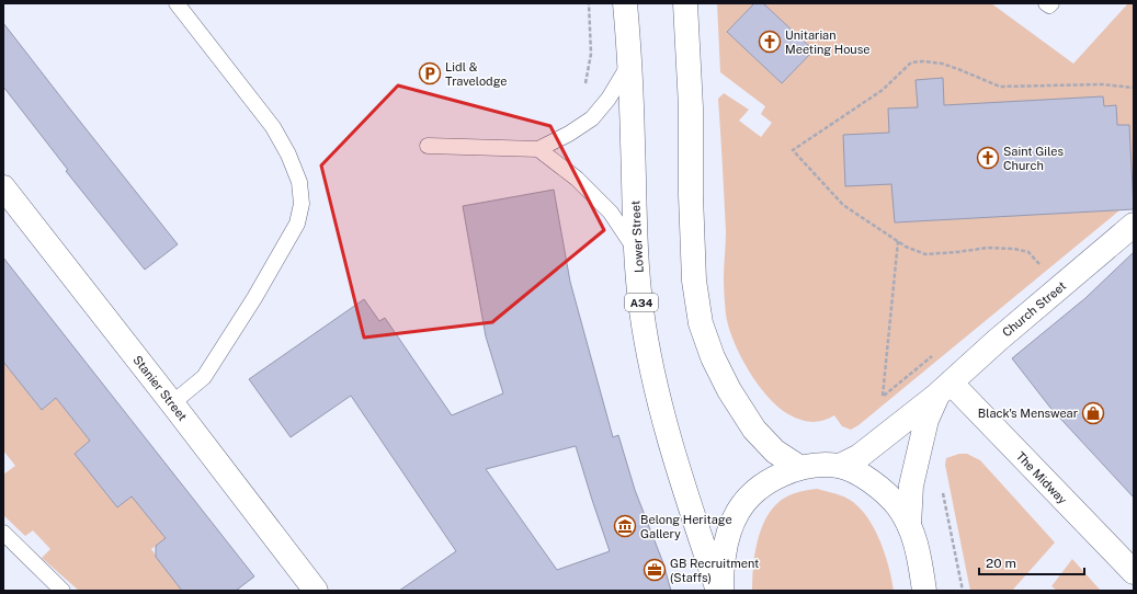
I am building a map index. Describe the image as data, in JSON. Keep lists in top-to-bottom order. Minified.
{"streets":{"main road":["Lower Street","A34","Church Street","Stanier Street","The Midway"]},"crossings":[["Church Street","The Midway"]],"places":{"church":["Unitarian Meeting House","Saint Giles Church"],"parking":["Lidl & Travelodge"],"shop":["Black's Menswear"],"museum":["Belong Heritage Gallery"],"office":["GB Recruitment (Staffs)"]},"scale_bar":"20 m"}
